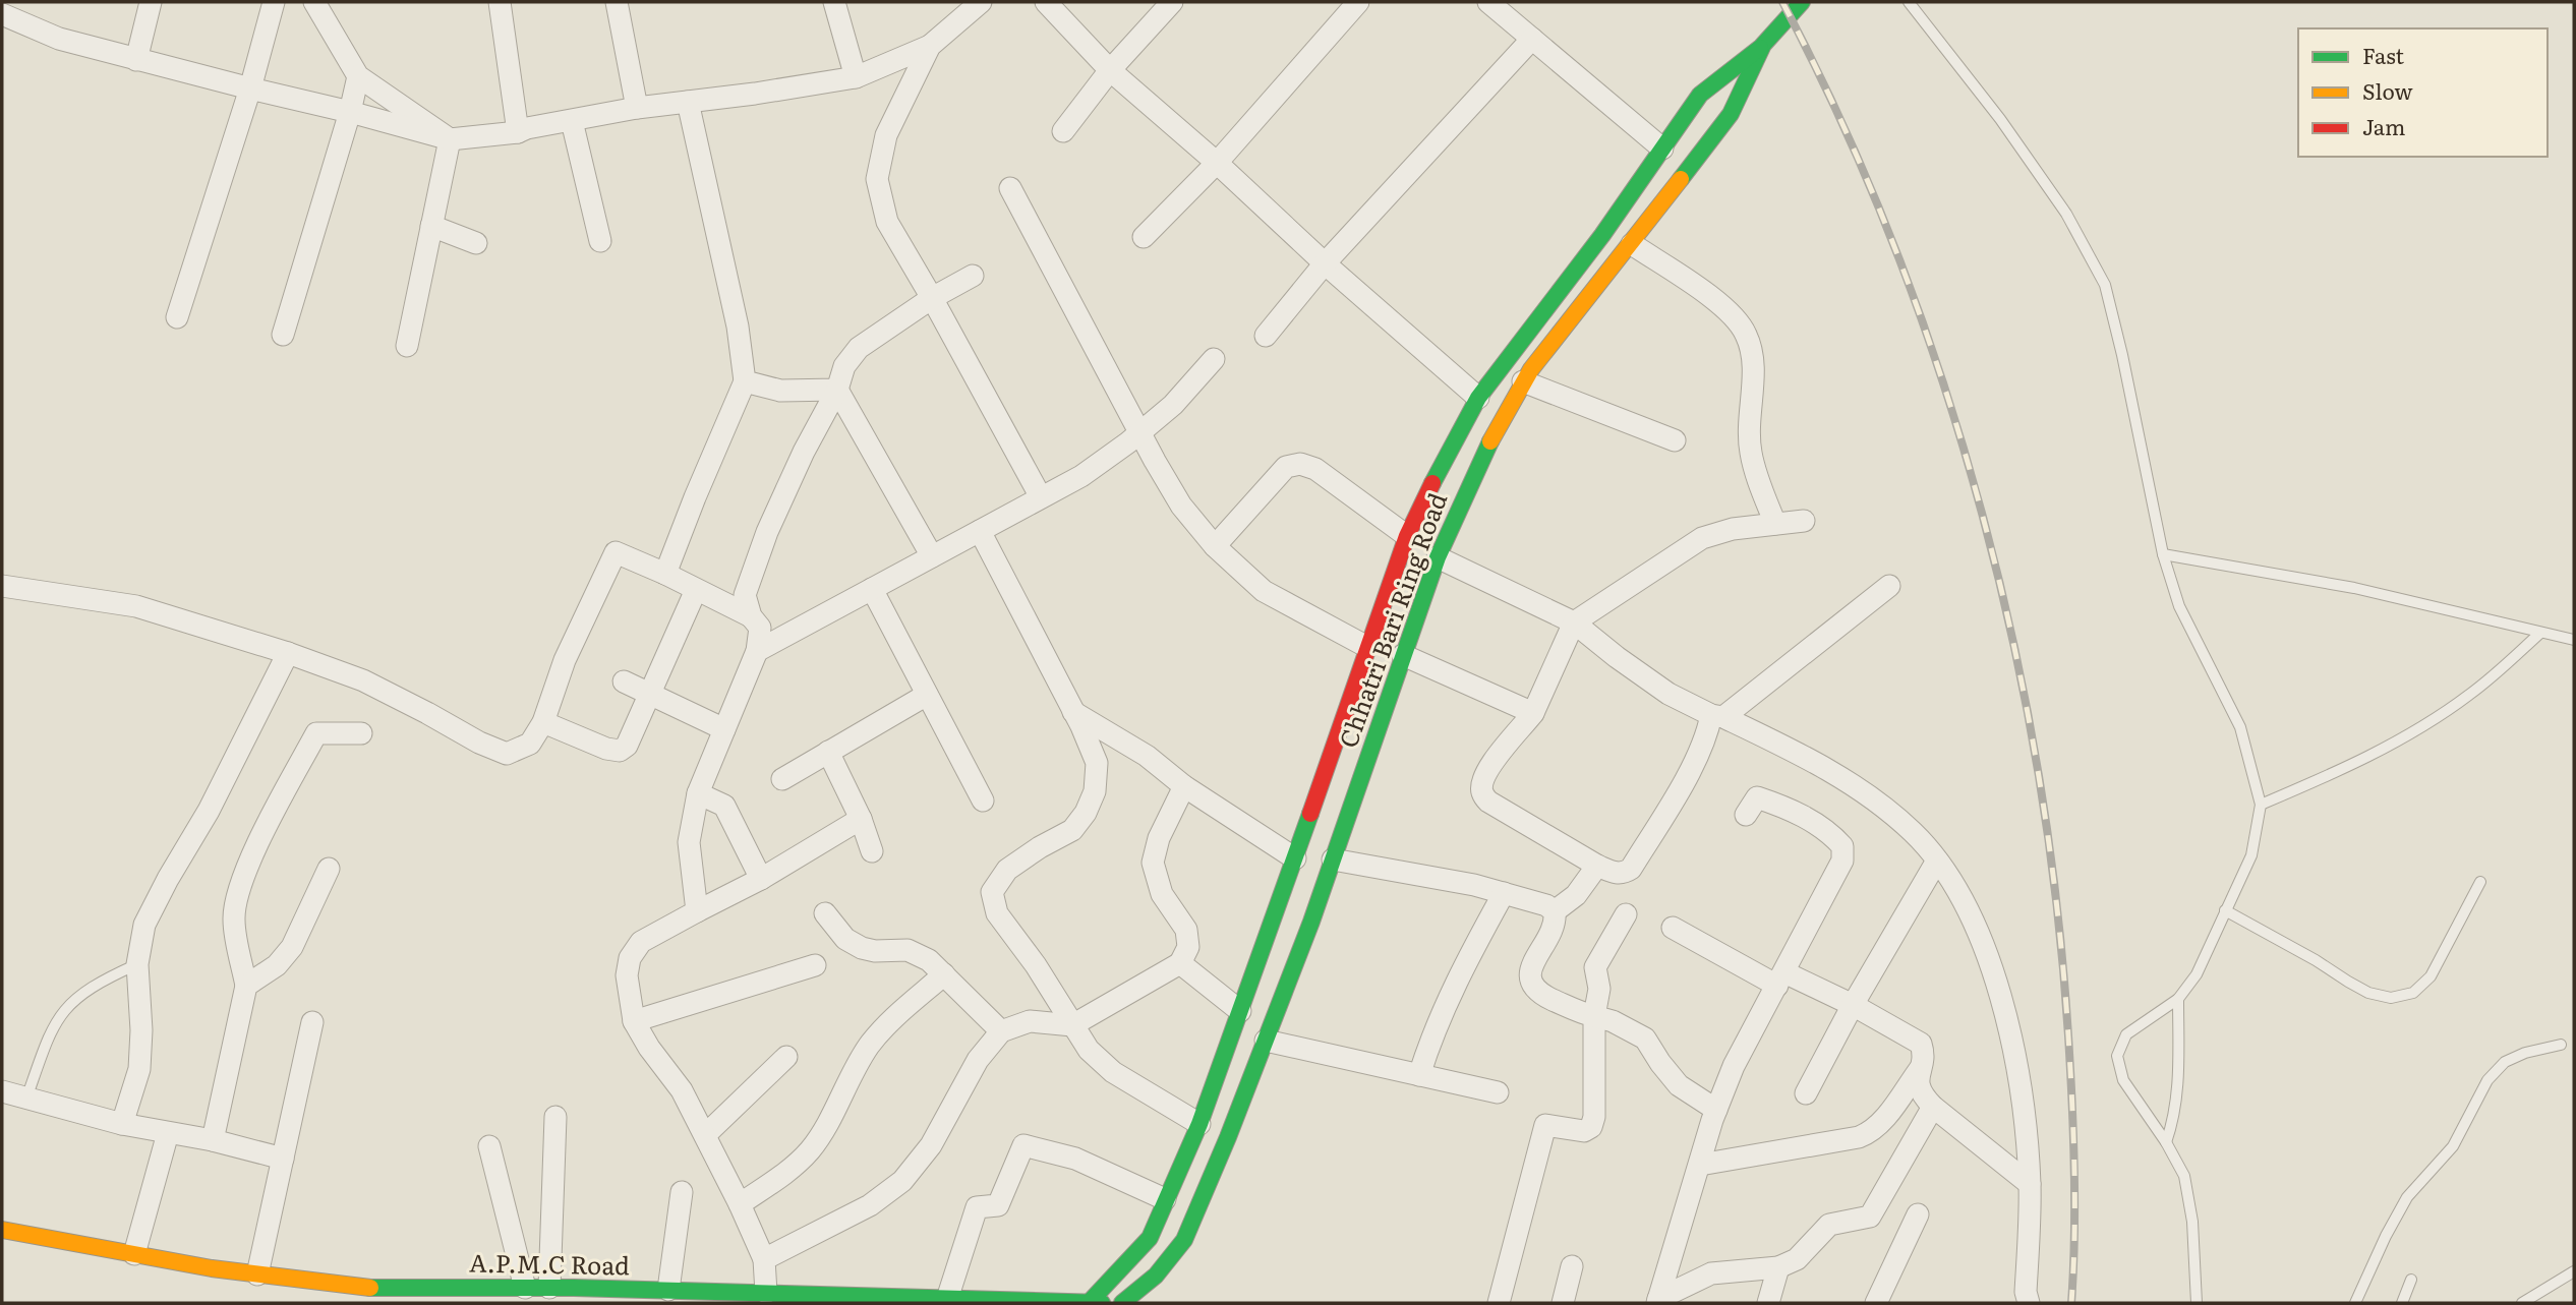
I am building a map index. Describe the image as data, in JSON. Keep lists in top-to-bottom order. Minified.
{"streets":{"main road":["Chhatri Bari Ring Road","A.P.M.C Road"]},"legend":["Fast","Slow","Jam"]}
